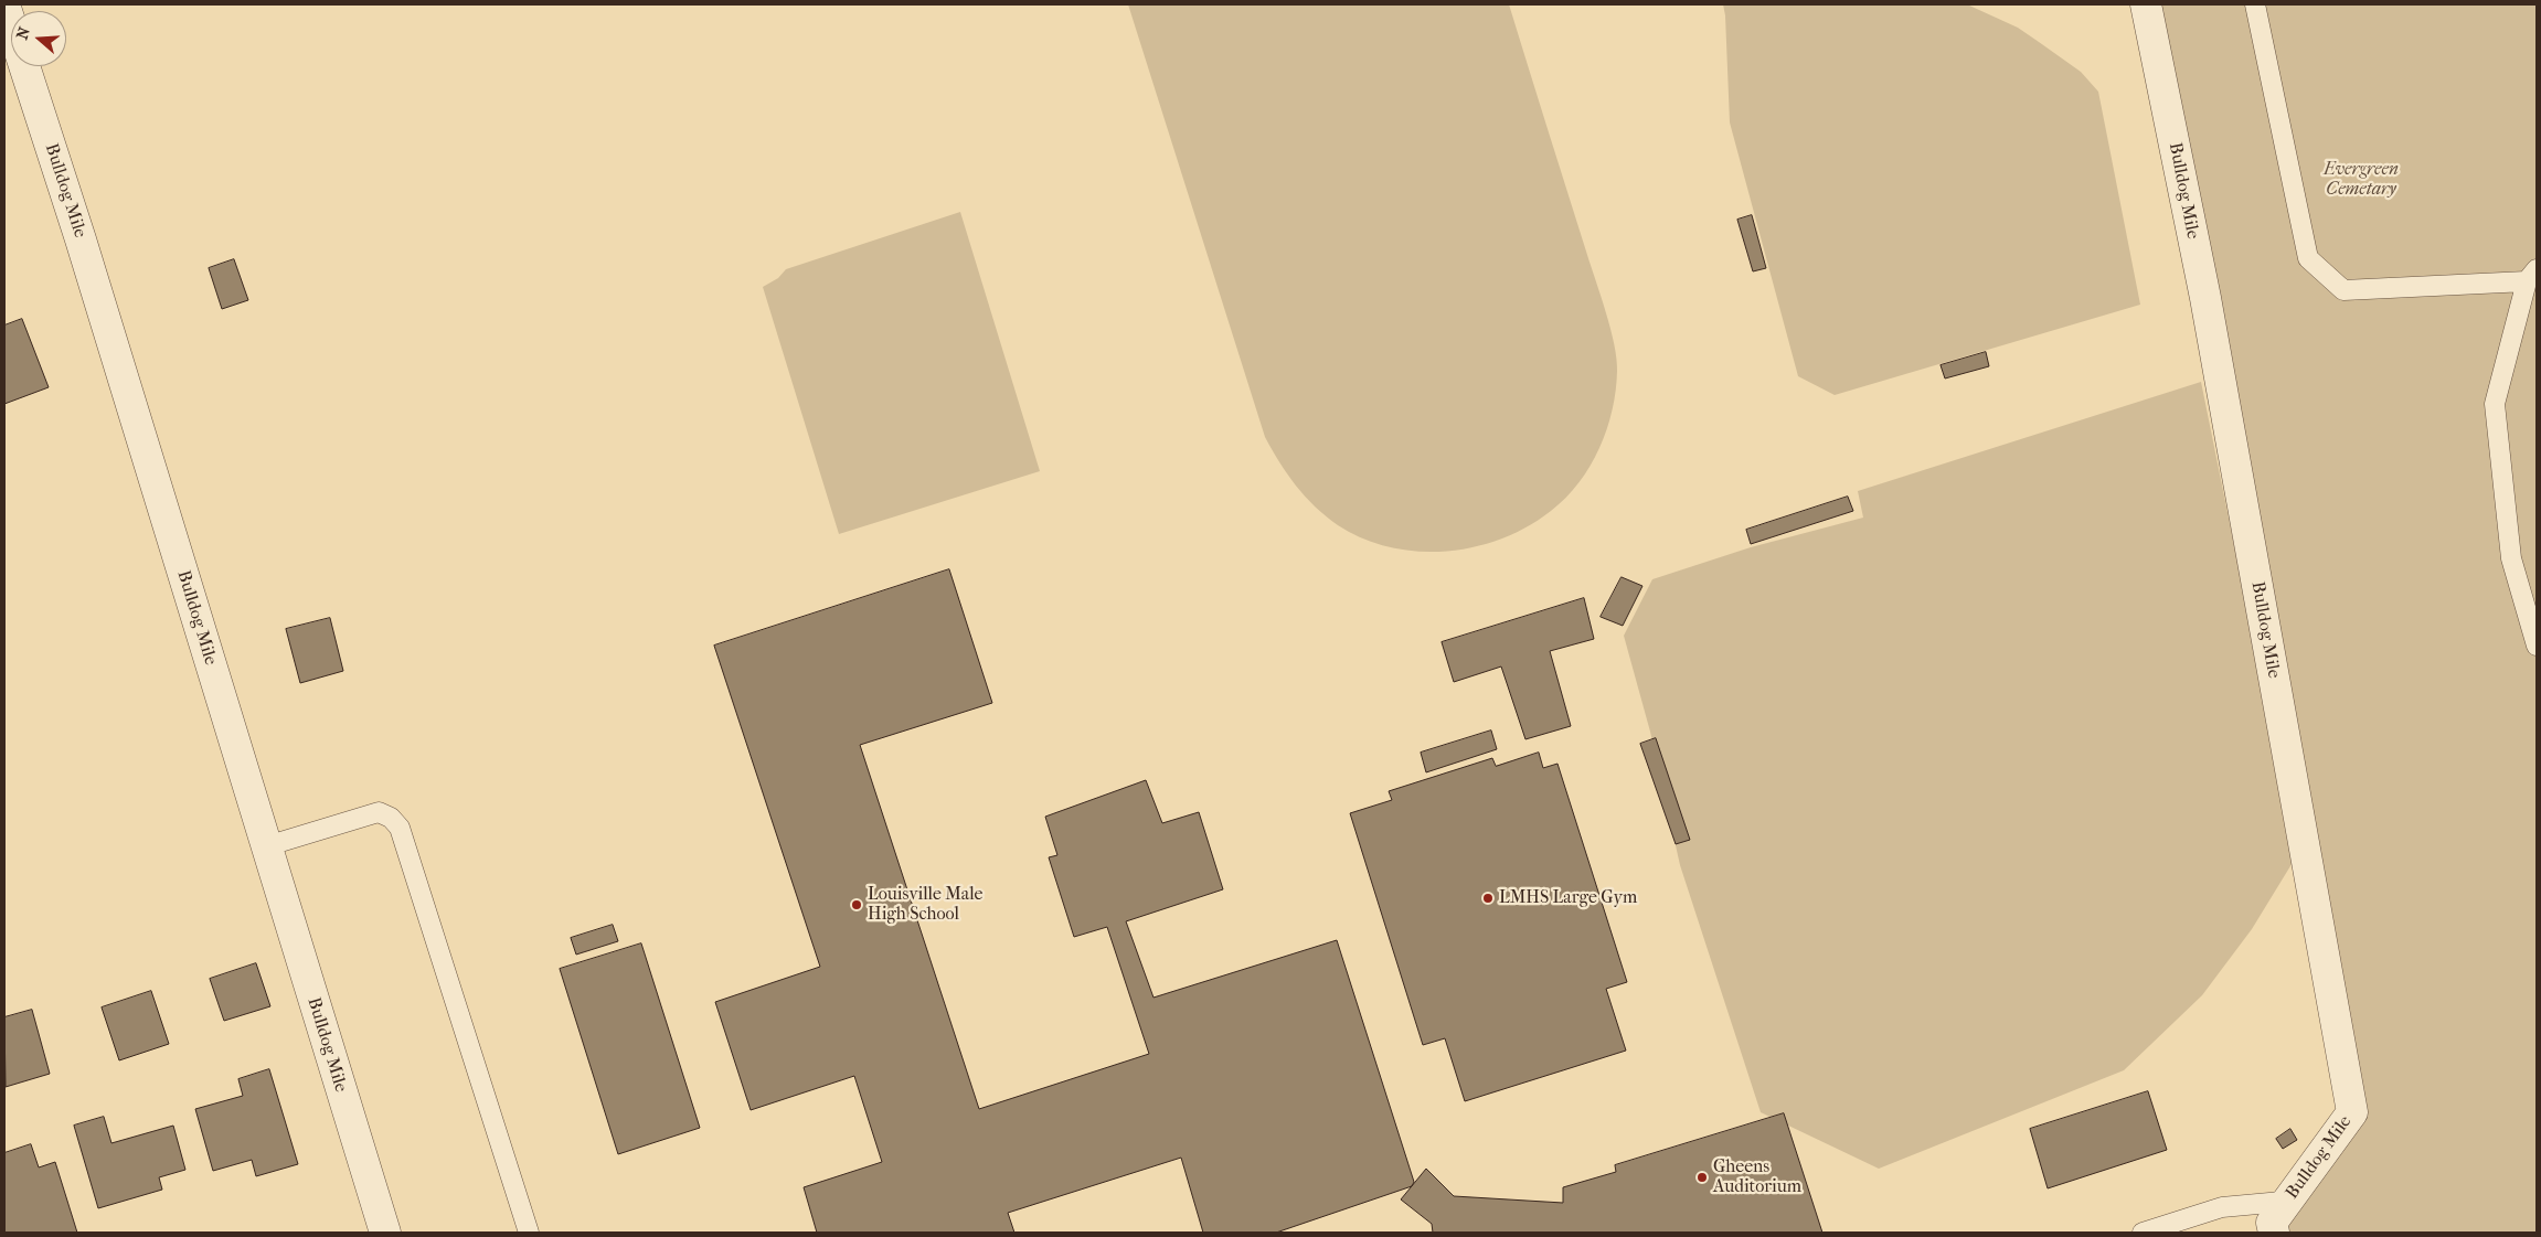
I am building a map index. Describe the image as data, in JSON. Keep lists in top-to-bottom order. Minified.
{"streets":{"street":["Bulldog Mile"]},"parks":["Evergreen Cemetary"],"places":["LMHS Large Gym","Louisville Male High School","Gheens Auditorium"],"north":"left"}
